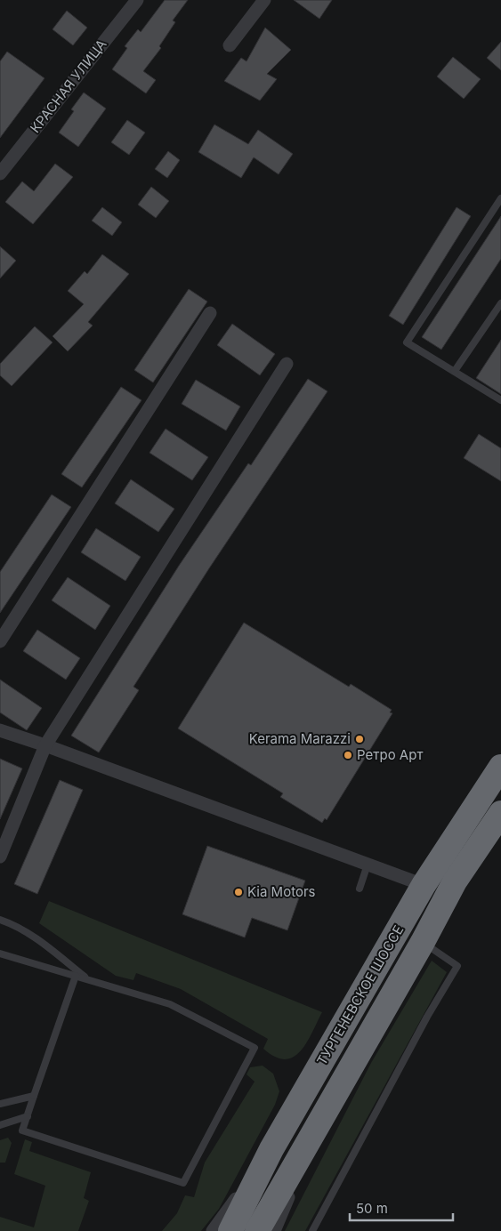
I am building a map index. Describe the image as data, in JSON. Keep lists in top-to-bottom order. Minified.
{"streets":{"highway":["ТУРГЕНЕВСКОЕ ШОССЕ"],"street":["КРАСНАЯ УЛИЦА"]},"places":["Kerama Marazzi","Ретро Арт","Kia Motors"],"scale_bar":"50 m"}
